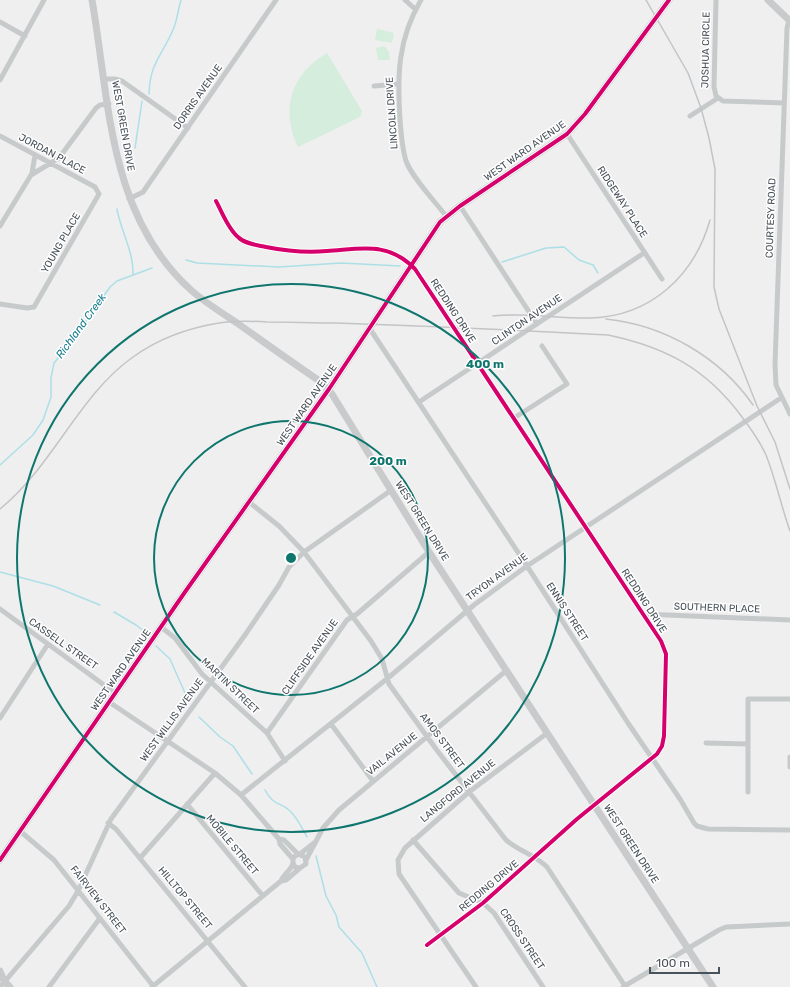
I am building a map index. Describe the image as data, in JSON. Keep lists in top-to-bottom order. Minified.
{"streets":{"main road":["WEST GREEN DRIVE","WEST WARD AVENUE"],"street":["JOSHUA CIRCLE","DORRIS AVENUE","LINCOLN DRIVE","JORDAN PLACE","RIDGEWAY PLACE","COURTESY ROAD","YOUNG PLACE","REDDING DRIVE","CLINTON AVENUE","TRYON AVENUE","SOUTHERN PLACE","ENNIS STREET","CASSELL STREET","CLIFFSIDE AVENUE","MARTIN STREET","WEST WILLIS AVENUE","AMOS STREET","VAIL AVENUE","LANGFORD AVENUE","MOBILE STREET","HILLTOP STREET","FAIRVIEW STREET","CROSS STREET"]},"crossings":[["JOSHUA CIRCLE","COURTESY ROAD"],["DORRIS AVENUE","WEST GREEN DRIVE"],["LINCOLN DRIVE","WEST WARD AVENUE"],["WEST GREEN DRIVE","WEST WARD AVENUE"],["WEST GREEN DRIVE","REDDING DRIVE"],["WEST GREEN DRIVE","TRYON AVENUE"],["WEST GREEN DRIVE","CLIFFSIDE AVENUE"],["WEST GREEN DRIVE","WEST WILLIS AVENUE"],["WEST GREEN DRIVE","VAIL AVENUE"],["WEST GREEN DRIVE","LANGFORD AVENUE"],["WEST WARD AVENUE","RIDGEWAY PLACE"],["WEST WARD AVENUE","REDDING DRIVE"],["WEST WARD AVENUE","ENNIS STREET"],["WEST WARD AVENUE","CASSELL STREET"],["WEST WARD AVENUE","MARTIN STREET"],["WEST WARD AVENUE","AMOS STREET"],["WEST WARD AVENUE","FAIRVIEW STREET"],["JORDAN PLACE","YOUNG PLACE"],["RIDGEWAY PLACE","CLINTON AVENUE"],["COURTESY ROAD","TRYON AVENUE"],["REDDING DRIVE","CLINTON AVENUE"],["REDDING DRIVE","TRYON AVENUE"],["REDDING DRIVE","SOUTHERN PLACE"],["REDDING DRIVE","ENNIS STREET"],["REDDING DRIVE","AMOS STREET"],["REDDING DRIVE","LANGFORD AVENUE"],["REDDING DRIVE","CROSS STREET"],["CLINTON AVENUE","ENNIS STREET"],["TRYON AVENUE","ENNIS STREET"],["TRYON AVENUE","MARTIN STREET"],["TRYON AVENUE","AMOS STREET"],["CLIFFSIDE AVENUE","MARTIN STREET"],["CLIFFSIDE AVENUE","AMOS STREET"],["MARTIN STREET","WEST WILLIS AVENUE"],["WEST WILLIS AVENUE","AMOS STREET"],["WEST WILLIS AVENUE","HILLTOP STREET"],["WEST WILLIS AVENUE","FAIRVIEW STREET"],["AMOS STREET","VAIL AVENUE"],["AMOS STREET","LANGFORD AVENUE"],["LANGFORD AVENUE","CROSS STREET"]],"water":["Richland Creek"],"scale_bar":"100 m","rings":["400 m","200 m"]}
